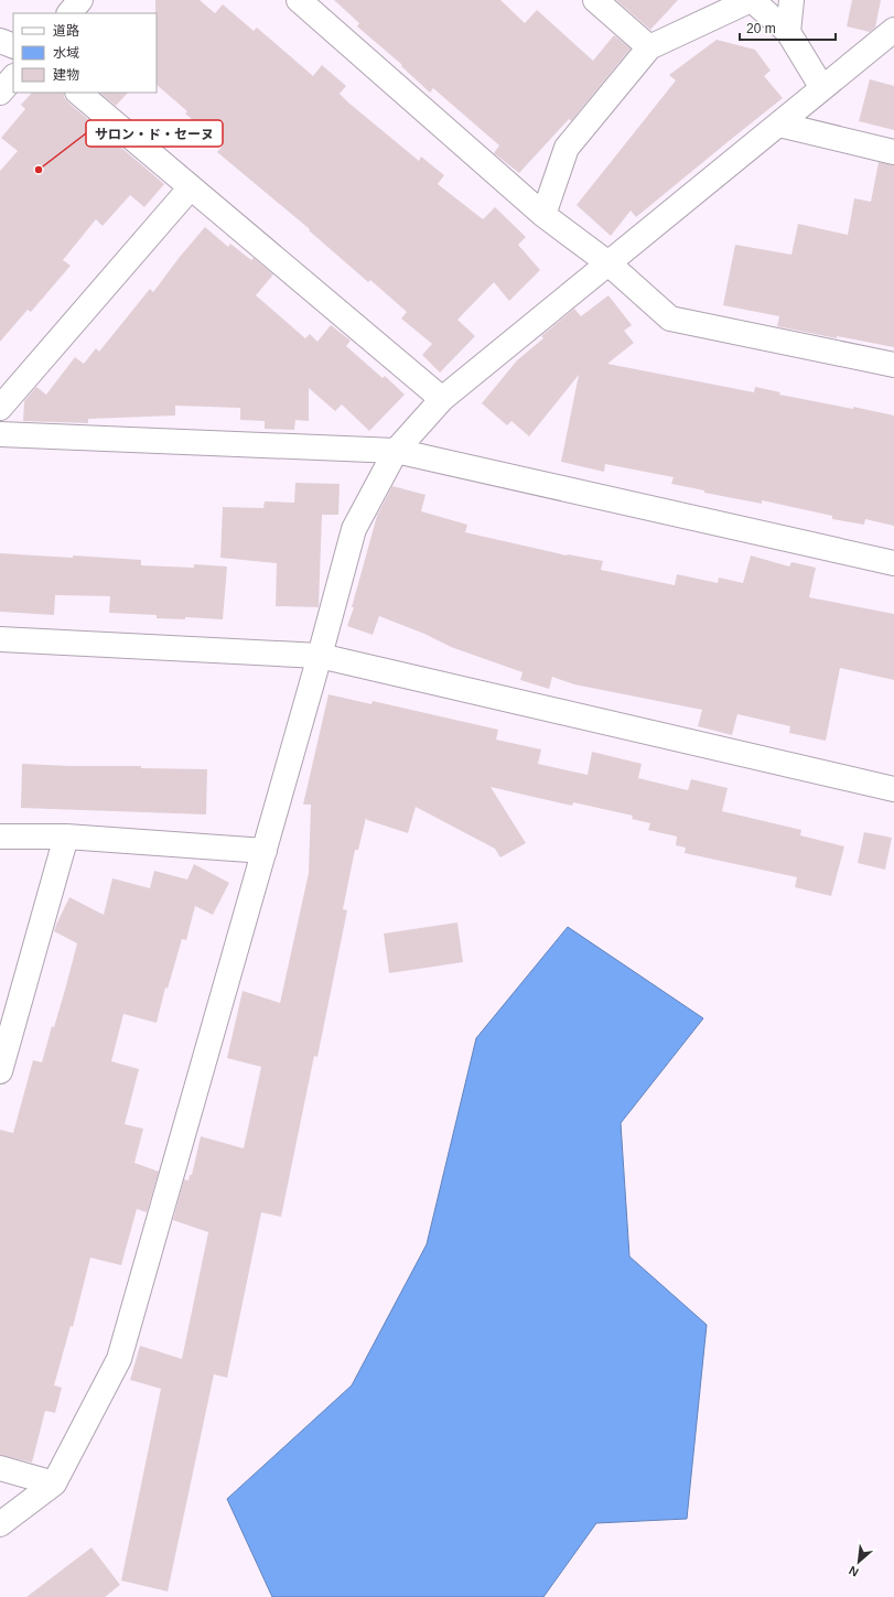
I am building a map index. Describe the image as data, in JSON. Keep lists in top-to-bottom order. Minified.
{"places":["サロン・ド・セーヌ"],"legend":["道路","水域","建物"],"scale_bar":"20 m","north":"bottom left"}
